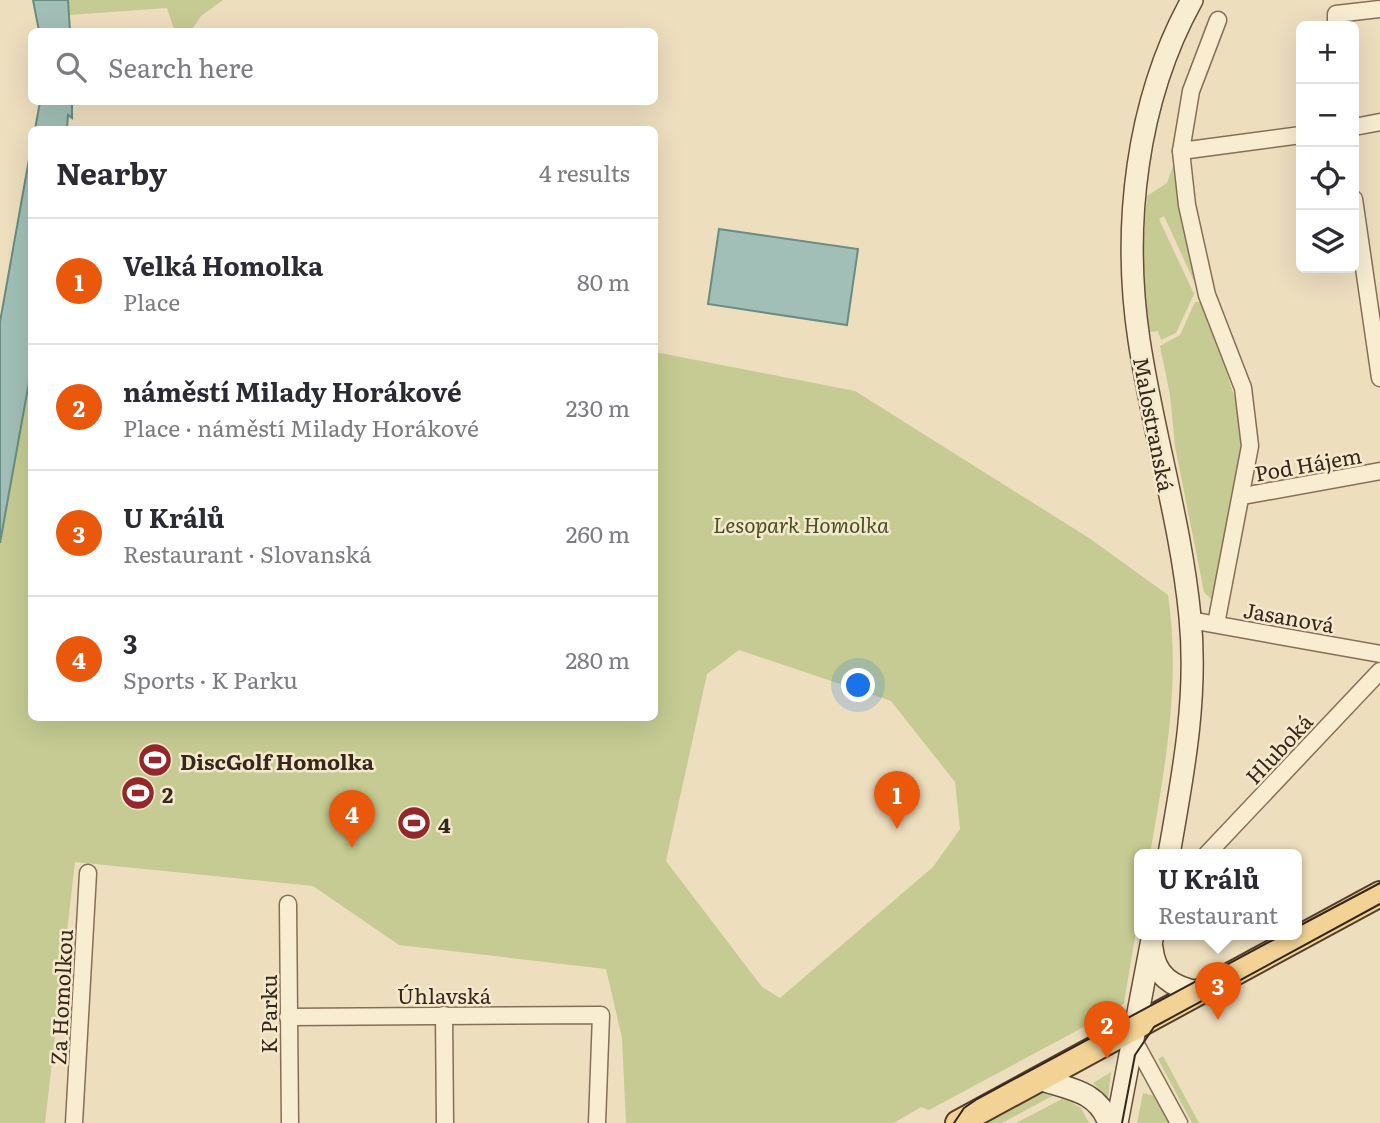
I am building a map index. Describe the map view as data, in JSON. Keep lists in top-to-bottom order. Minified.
{"streets":{"main road":["Malostranská"],"street":["Pod Hájem","Jasanová","Hluboká","Úhlavská","Za Homolkou","K Parku"]},"crossings":[["Malostranská","Jasanová"],["Úhlavská","K Parku"]],"parks":["Lesopark Homolka"],"places":{"sports":["DiscGolf Homolka","2","4"]},"page":{"map_buttons":["+","−"],"search":"Search here","heading":["Nearby","4 results"],"list":[{"mark":"1","name":"Velká Homolka","note":"Place","value":"80 m"},{"mark":"2","name":"náměstí Milady Horákové","note":"Place · náměstí Milady Horákové","value":"230 m"},{"mark":"3","name":"U Králů","note":"Restaurant · Slovanská","value":"260 m"},{"mark":"4","name":"3","note":"Sports · K Parku","value":"280 m"}],"pins":["1","4","3","2"],"popup":["U Králů","Restaurant"]}}
